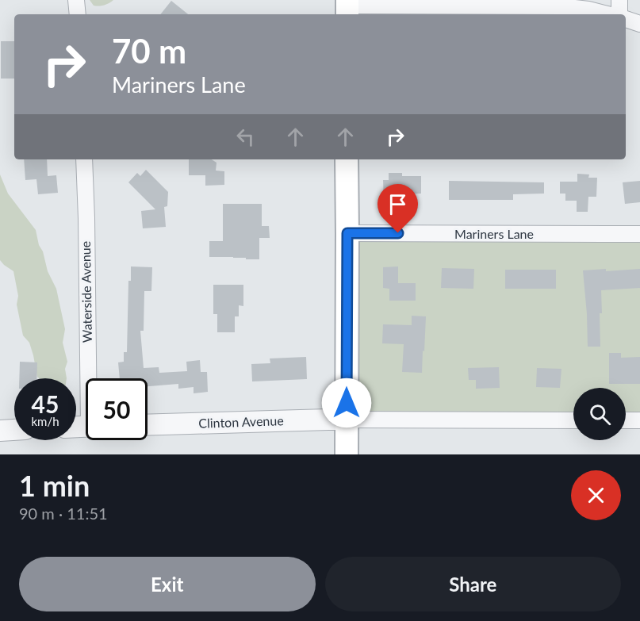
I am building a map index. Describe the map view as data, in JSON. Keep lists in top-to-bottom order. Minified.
{"streets":{"street":["Mariners Lane","Waterside Avenue","Clinton Avenue"]},"page":{"turn":["70 m","Mariners Lane"],"speed":"45 km/h","limit":"50","heading":["1 min","90 m · 11:51"],"buttons":["Exit","Share"]}}
